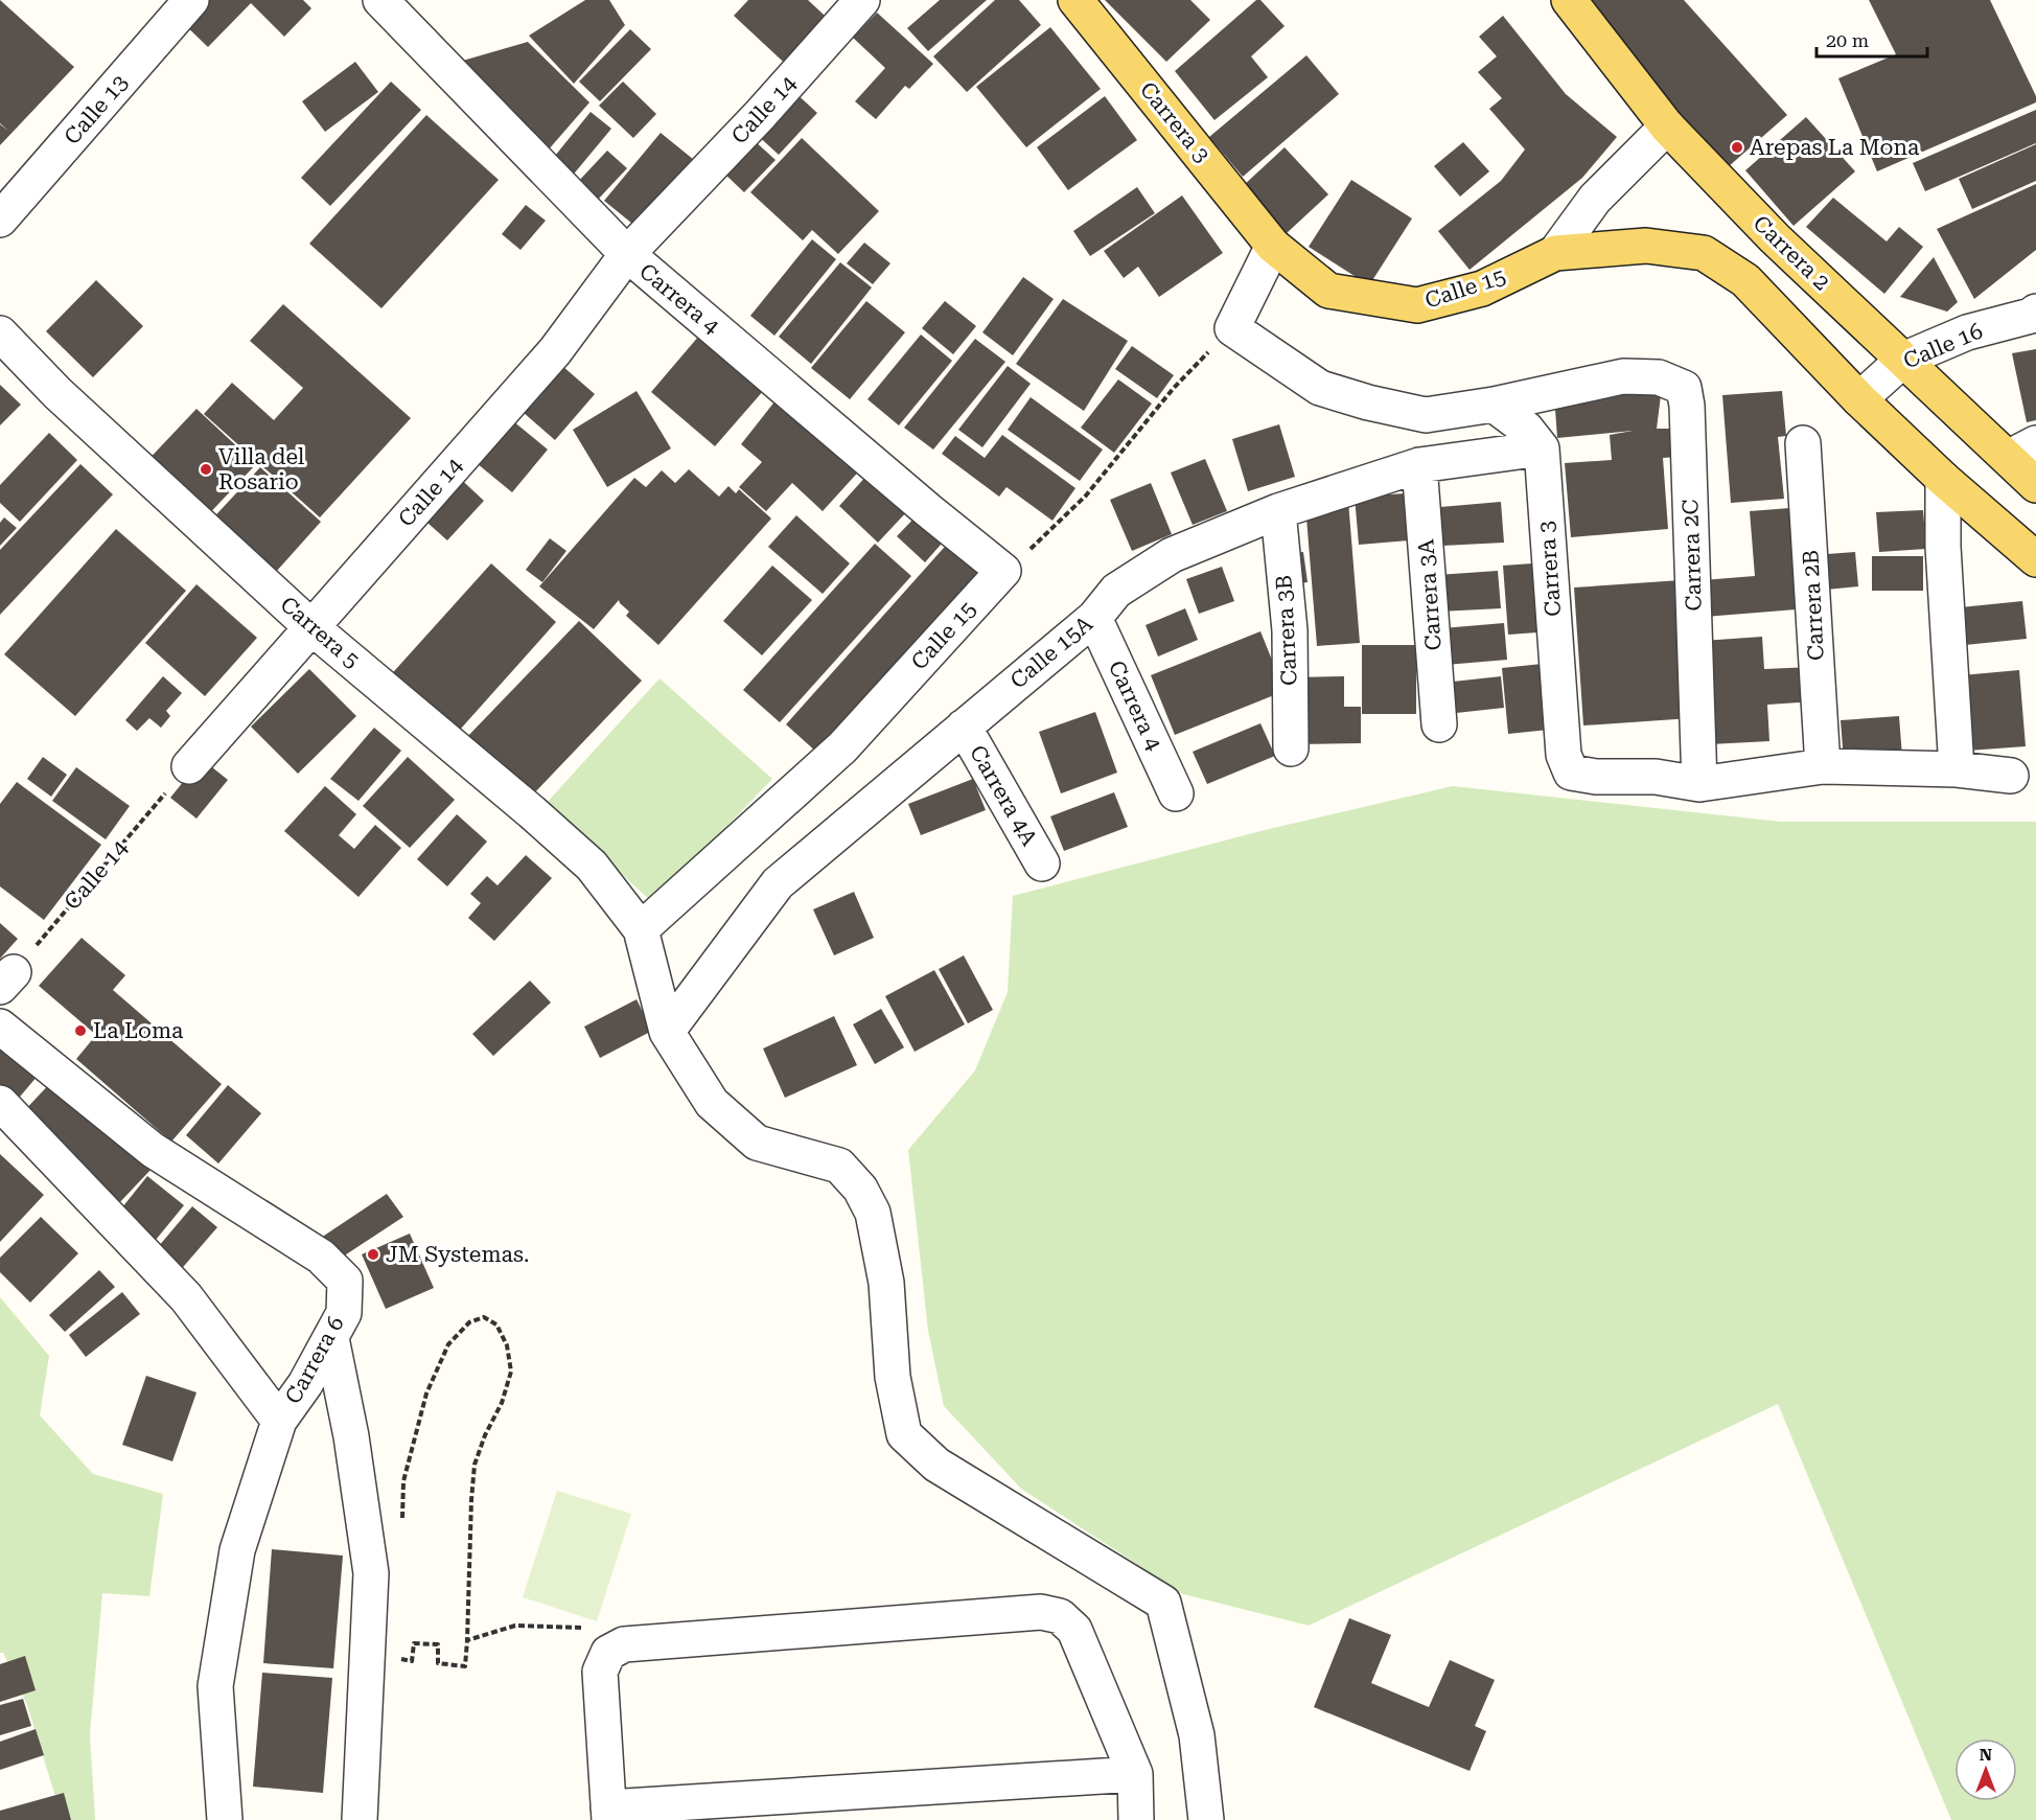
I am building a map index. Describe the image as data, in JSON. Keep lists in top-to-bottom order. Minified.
{"streets":{"main road":["Carrera 3","Carrera 2","Calle 15"],"street":["Calle 13","Calle 14","Carrera 4","Calle 16","Carrera 2C","Carrera 3A","Carrera 2B","Carrera 3B","Carrera 5","Calle 15A","Carrera 4A","Carrera 6"]},"crossings":[["Calle 14","Carrera 4"],["Calle 14","Carrera 5"],["Carrera 3","Calle 15"],["Carrera 3","Carrera 2C"],["Carrera 3","Calle 15A"],["Carrera 2","Calle 15"],["Carrera 2","Calle 16"],["Calle 15","Carrera 4"],["Calle 15","Carrera 5"],["Carrera 4","Calle 15A"],["Carrera 3A","Calle 15A"],["Carrera 3B","Calle 15A"],["Calle 15A","Carrera 4A"]],"places":["Arepas La Mona","Villa del Rosario","La Loma","JM Systemas."],"scale_bar":"20 m","north":"top"}
